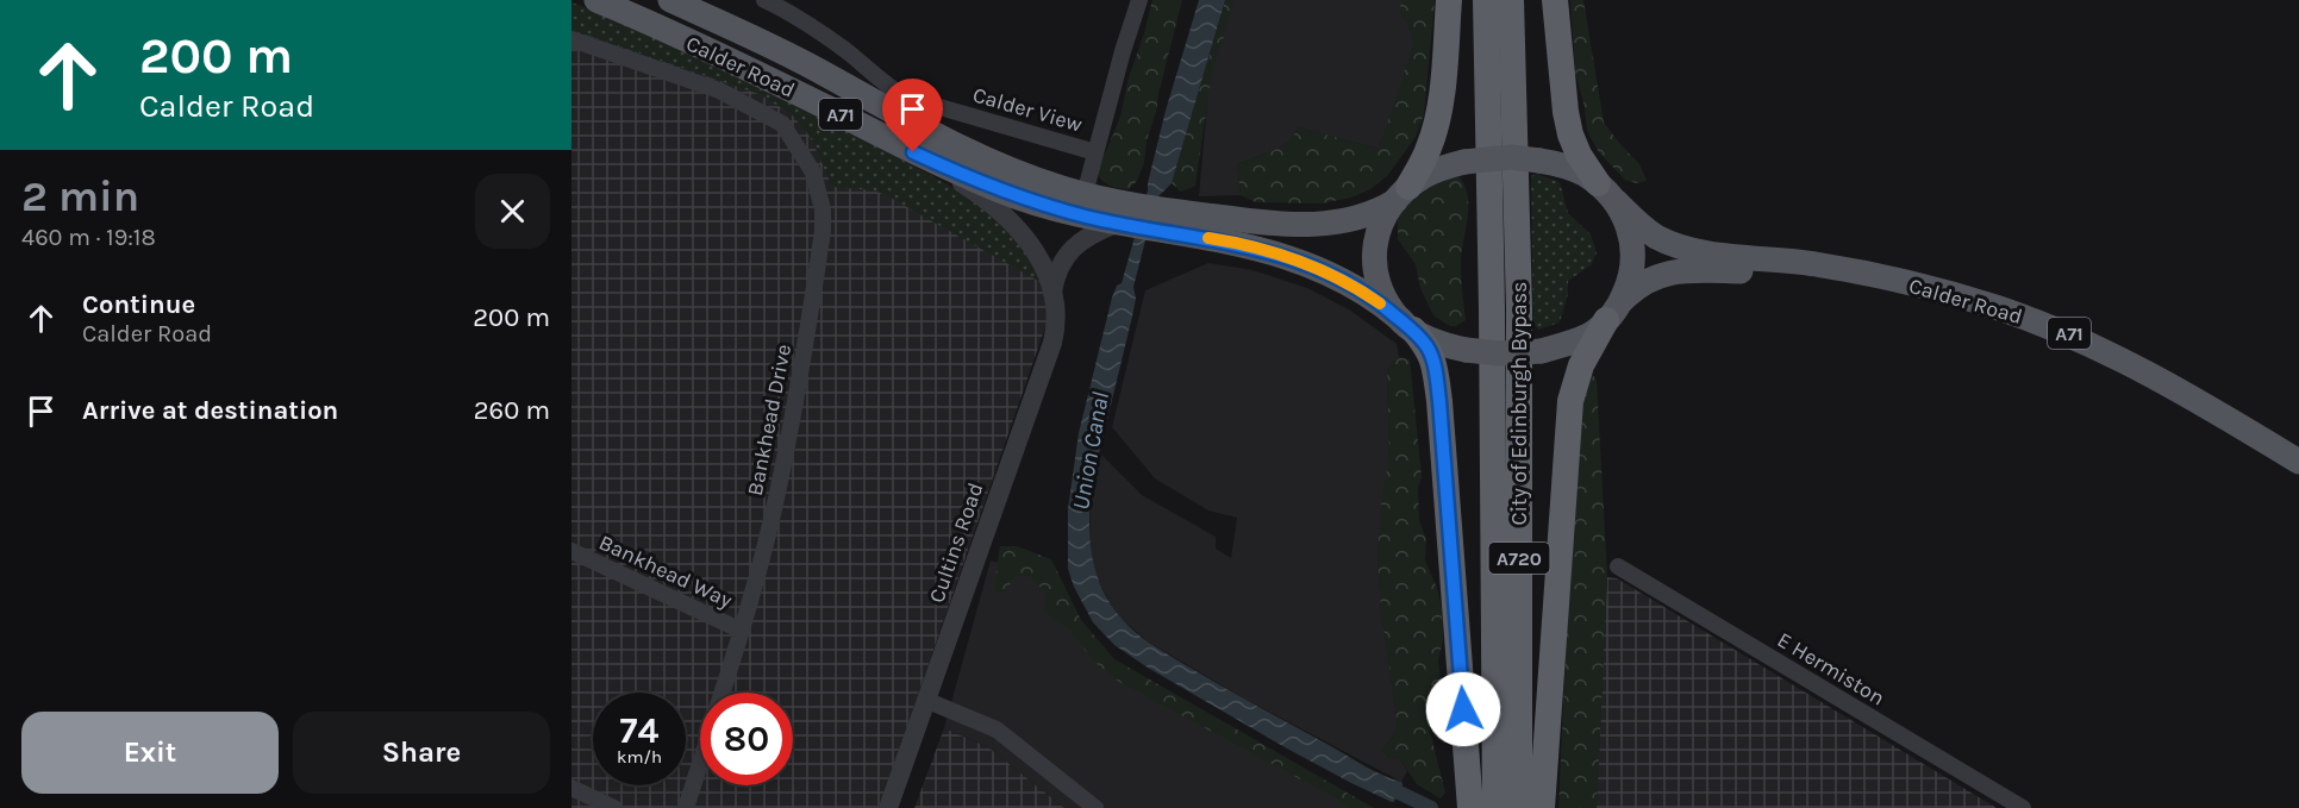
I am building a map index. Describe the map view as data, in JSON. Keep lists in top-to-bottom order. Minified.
{"streets":{"highway":["City of Edinburgh Bypass","A720"],"main road":["Calder Road","A71"],"street":["Calder View","Bankhead Drive","Cultins Road","Bankhead Way","E Hermiston"]},"crossings":[["Calder Road","A71"],["Calder Road","Bankhead Drive"],["Calder Road","Cultins Road"],["Calder Road","A720"],["A71","A720"],["Bankhead Drive","Bankhead Way"]],"water":["Union Canal"],"page":{"turn":["200 m","Calder Road"],"heading":["2 min","460 m · 19:18"],"list":[{"name":"Continue","note":"Calder Road","value":"200 m"},{"name":"Arrive at destination","value":"260 m"}],"speed":"74 km/h","limit":"80","buttons":["Exit","Share"]}}
